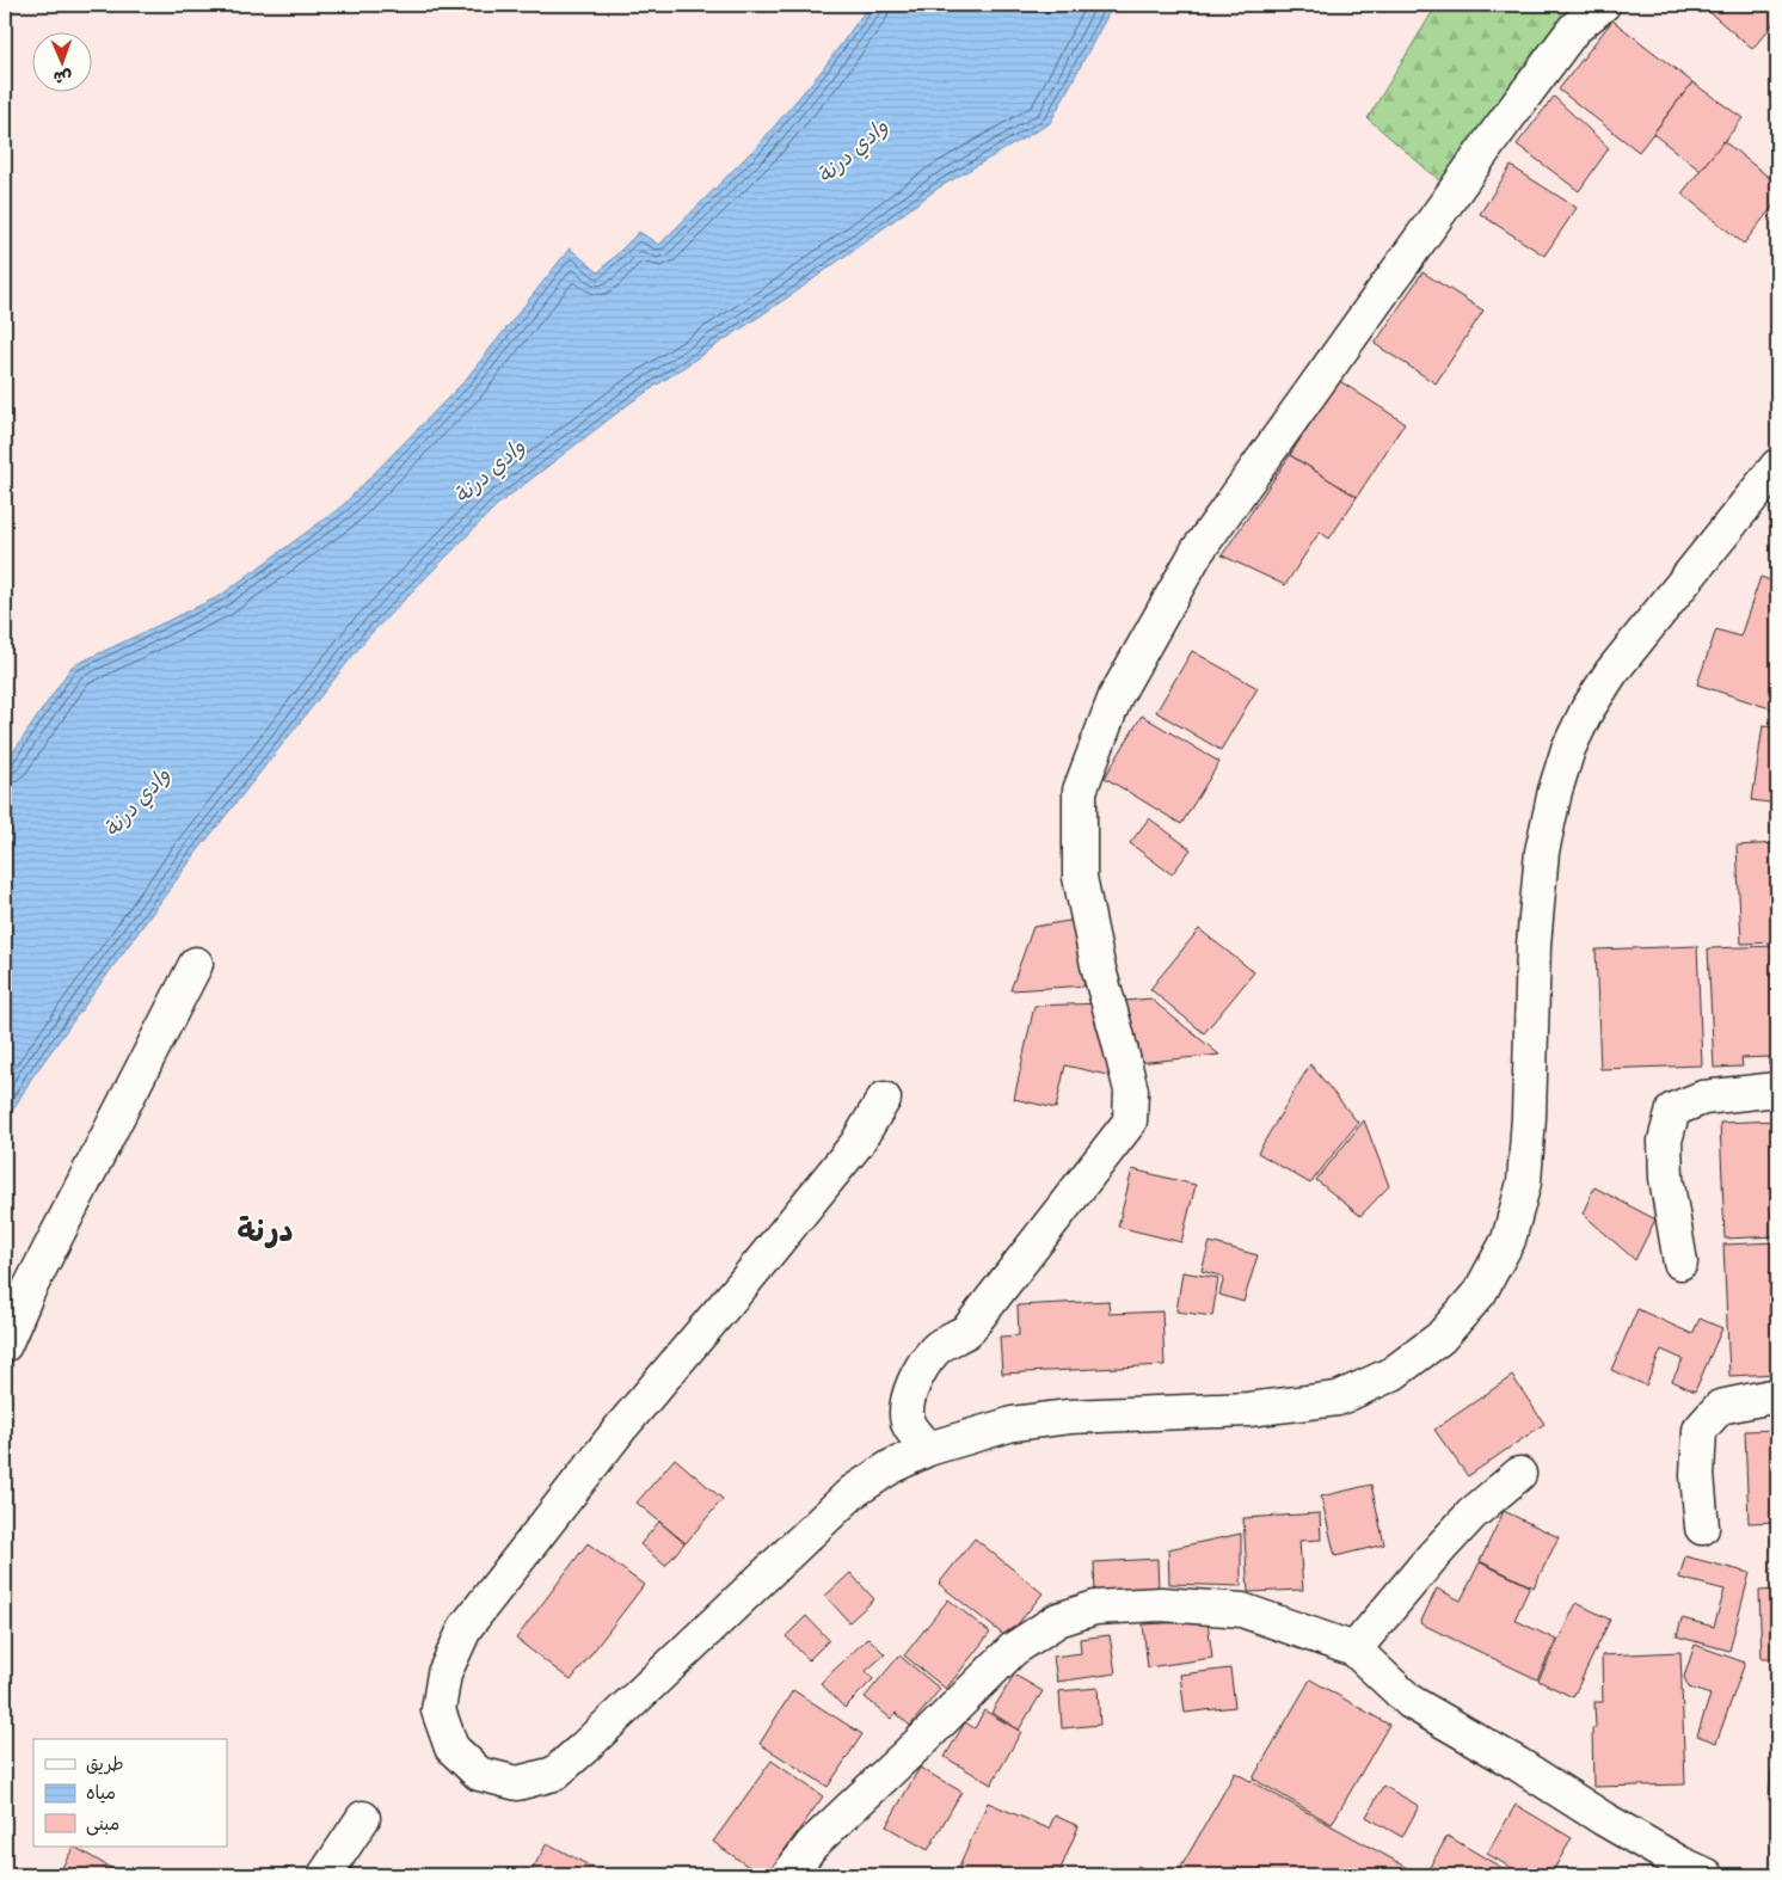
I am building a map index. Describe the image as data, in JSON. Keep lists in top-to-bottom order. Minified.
{"districts":["درنة"],"water":["وادي درنة"],"legend":["طريق","مياه","مبنى"],"north":"bottom"}
